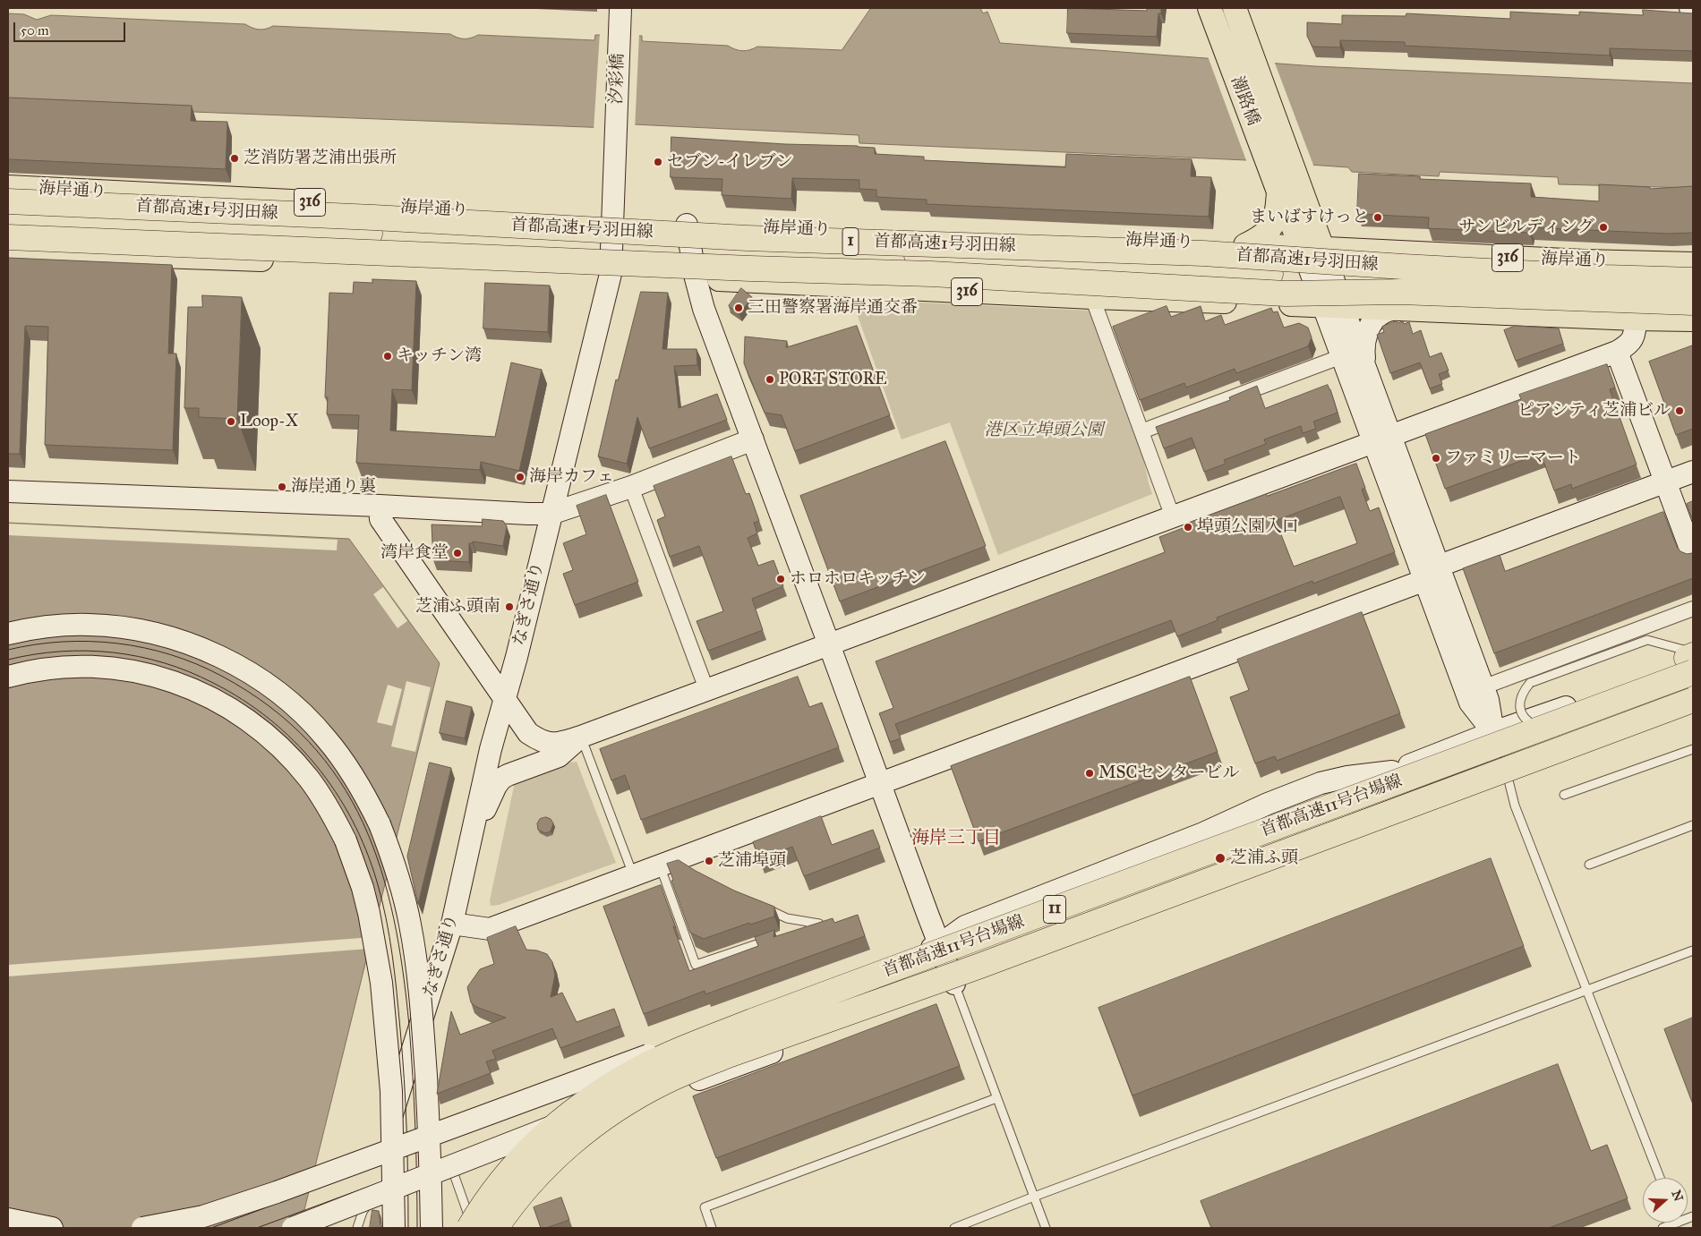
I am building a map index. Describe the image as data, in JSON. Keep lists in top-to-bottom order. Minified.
{"streets":{"highway":["首都高速1号羽田線","1","首都高速11号台場線","11"],"main road":["潮路橋","海岸通り","316"],"street":["汐彩橋","なぎさ通り"]},"crossings":[["汐彩橋","なぎさ通り"],["海岸通り","なぎさ通り"],["316","なぎさ通り"]],"districts":["海岸三丁目"],"parks":["港区立埠頭公園"],"places":["芝消防署芝浦出張所","セブン-イレブン","まいばすけっと","サンビルディング","三田警察署海岸通交番","キッチン湾","PORT STORE","ピアシティ芝浦ビル","Loop-X","ファミリーマート","海岸カフェ","海岸通り裏","埠頭公園入口","湾岸食堂","ホロホロキッチン","芝浦ふ頭南","MSCセンタービル","芝浦ふ頭","芝浦埠頭"],"scale_bar":"50 m","north":"right"}
